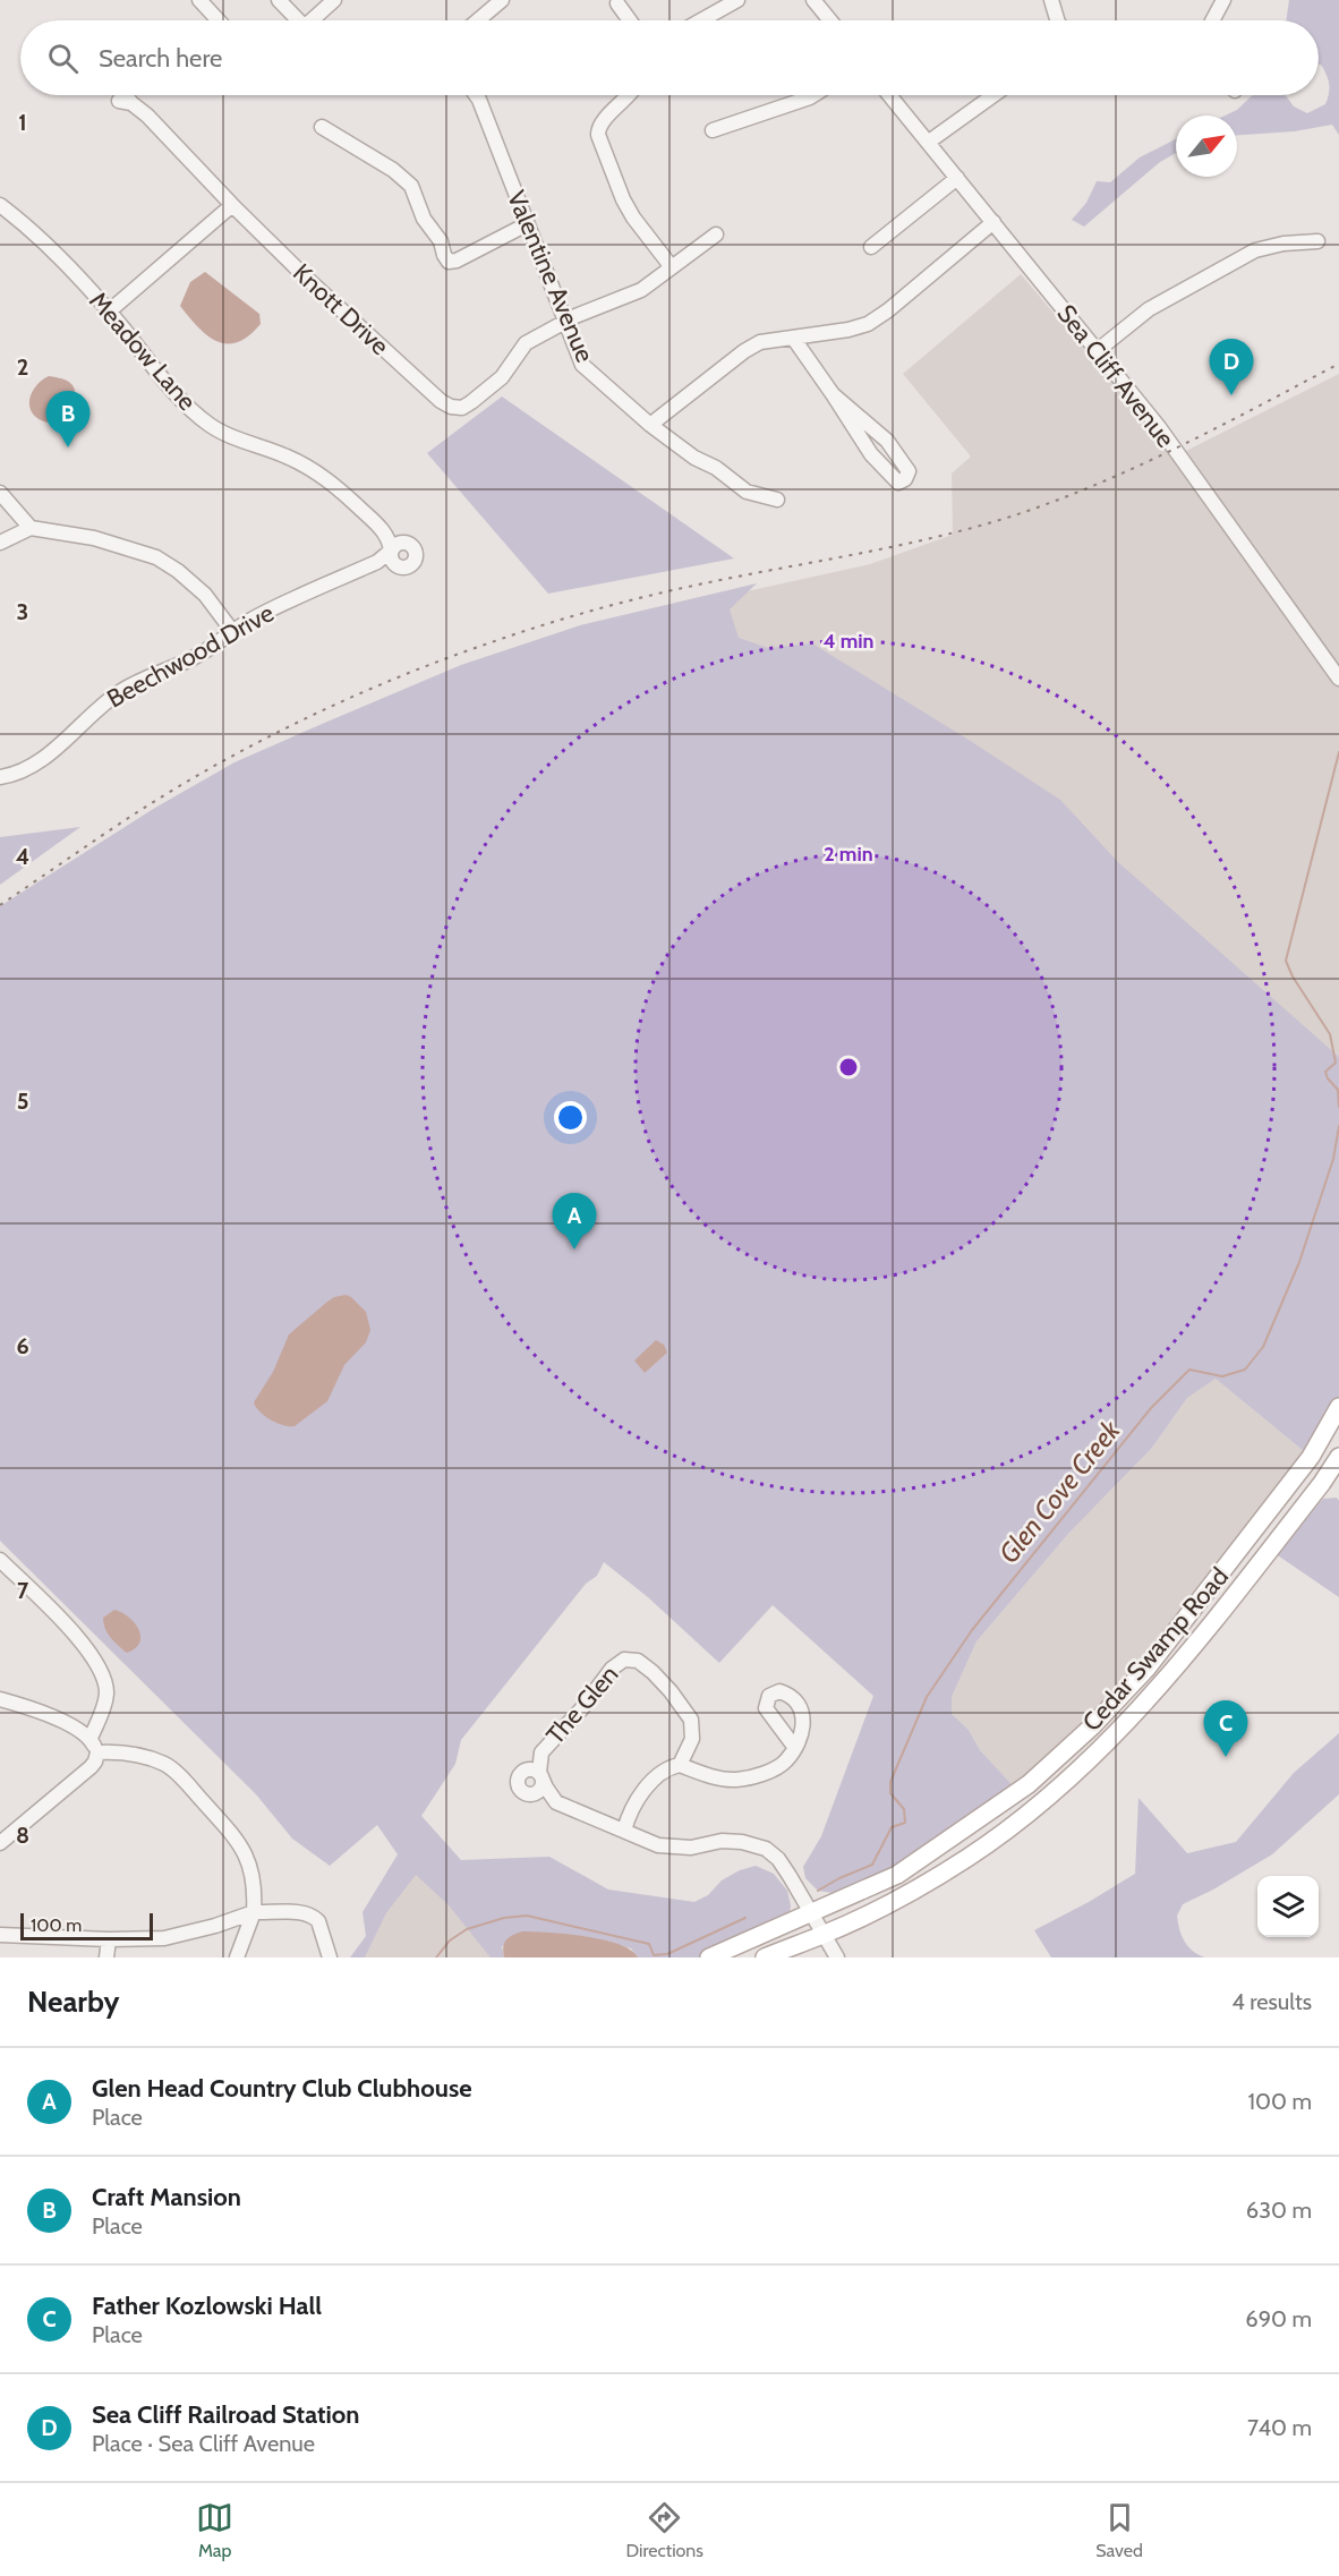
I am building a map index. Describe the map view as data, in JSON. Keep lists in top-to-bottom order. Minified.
{"streets":{"main road":["Cedar Swamp Road"],"street":["Valentine Avenue","Knott Drive","Meadow Lane","Sea Cliff Avenue","Beechwood Drive","The Glen"]},"crossings":[["Valentine Avenue","Knott Drive"],["Meadow Lane","Beechwood Drive"],["Cedar Swamp Road","The Glen"]],"water":["Glen Cove Creek"],"scale_bar":"100 m","north":"top right","page":{"search":"Search here","pins":["D","B","A","C"],"scale":"100 m","heading":["Nearby","4 results"],"list":[{"mark":"A","name":"Glen Head Country Club Clubhouse","note":"Place","value":"100 m"},{"mark":"B","name":"Craft Mansion","note":"Place","value":"630 m"},{"mark":"C","name":"Father Kozlowski Hall","note":"Place","value":"690 m"},{"mark":"D","name":"Sea Cliff Railroad Station","note":"Place · Sea Cliff Avenue","value":"740 m"}],"nav":["Map","Directions","Saved"]},"grid":{"rows":["1","2","3","4","5","6","7","8"]},"rings":["4 min","2 min"]}
